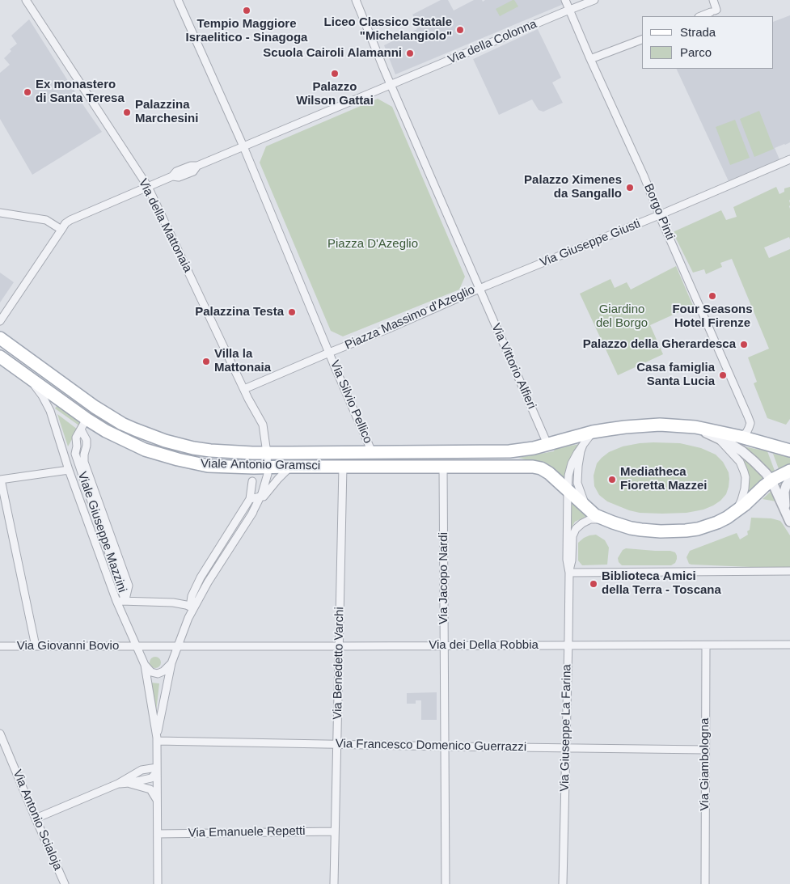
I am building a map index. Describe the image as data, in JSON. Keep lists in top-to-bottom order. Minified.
{"streets":{"main road":["Viale Antonio Gramsci"],"street":["Via della Colonna","Borgo Pinti","Via della Mattonaia","Via Giuseppe Giusti","Piazza Massimo d'Azeglio","Via Vittorio Alfieri","Via Silvio Pellico","Viale Giuseppe Mazzini","Via Jacopo Nardi","Via dei Della Robbia","Via Giovanni Bovio","Via Benedetto Varchi","Via Giuseppe La Farina","Via Francesco Domenico Guerrazzi","Via Giambologna","Via Antonio Scialoja","Via Emanuele Repetti"]},"crossings":[["Via della Colonna","Borgo Pinti"],["Via della Colonna","Piazza Massimo d'Azeglio"],["Borgo Pinti","Via Giuseppe Giusti"],["Via della Mattonaia","Viale Antonio Gramsci"],["Via della Mattonaia","Viale Giuseppe Mazzini"],["Via Giuseppe Giusti","Piazza Massimo d'Azeglio"],["Via Giuseppe Giusti","Via Vittorio Alfieri"],["Piazza Massimo d'Azeglio","Via Vittorio Alfieri"],["Piazza Massimo d'Azeglio","Via Silvio Pellico"],["Via Vittorio Alfieri","Viale Antonio Gramsci"],["Via Silvio Pellico","Viale Antonio Gramsci"],["Viale Antonio Gramsci","Viale Giuseppe Mazzini"],["Viale Antonio Gramsci","Via Jacopo Nardi"],["Viale Antonio Gramsci","Via Benedetto Varchi"],["Viale Giuseppe Mazzini","Via dei Della Robbia"],["Viale Giuseppe Mazzini","Via Giovanni Bovio"],["Viale Giuseppe Mazzini","Via Francesco Domenico Guerrazzi"],["Viale Giuseppe Mazzini","Via Emanuele Repetti"],["Via Jacopo Nardi","Via dei Della Robbia"],["Via Jacopo Nardi","Via Francesco Domenico Guerrazzi"],["Via dei Della Robbia","Via Benedetto Varchi"],["Via dei Della Robbia","Via Giuseppe La Farina"],["Via dei Della Robbia","Via Giambologna"],["Via Benedetto Varchi","Via Francesco Domenico Guerrazzi"],["Via Benedetto Varchi","Via Emanuele Repetti"],["Via Giuseppe La Farina","Via Francesco Domenico Guerrazzi"],["Via Francesco Domenico Guerrazzi","Via Giambologna"]],"parks":["Piazza D'Azeglio","Giardino del Borgo"],"places":["Tempio Maggiore Israelitico - Sinagoga","Liceo Classico Statale \"Michelangiolo\"","Scuola Cairoli Alamanni","Palazzo Wilson Gattai","Ex monastero di Santa Teresa","Palazzina Marchesini","Palazzo Ximenes da Sangallo","Four Seasons Hotel Firenze","Palazzina Testa","Palazzo della Gherardesca","Villa la Mattonaia","Casa famiglia Santa Lucia","Mediatheca Fioretta Mazzei","Biblioteca Amici della Terra - Toscana"],"legend":["Strada","Parco"]}
